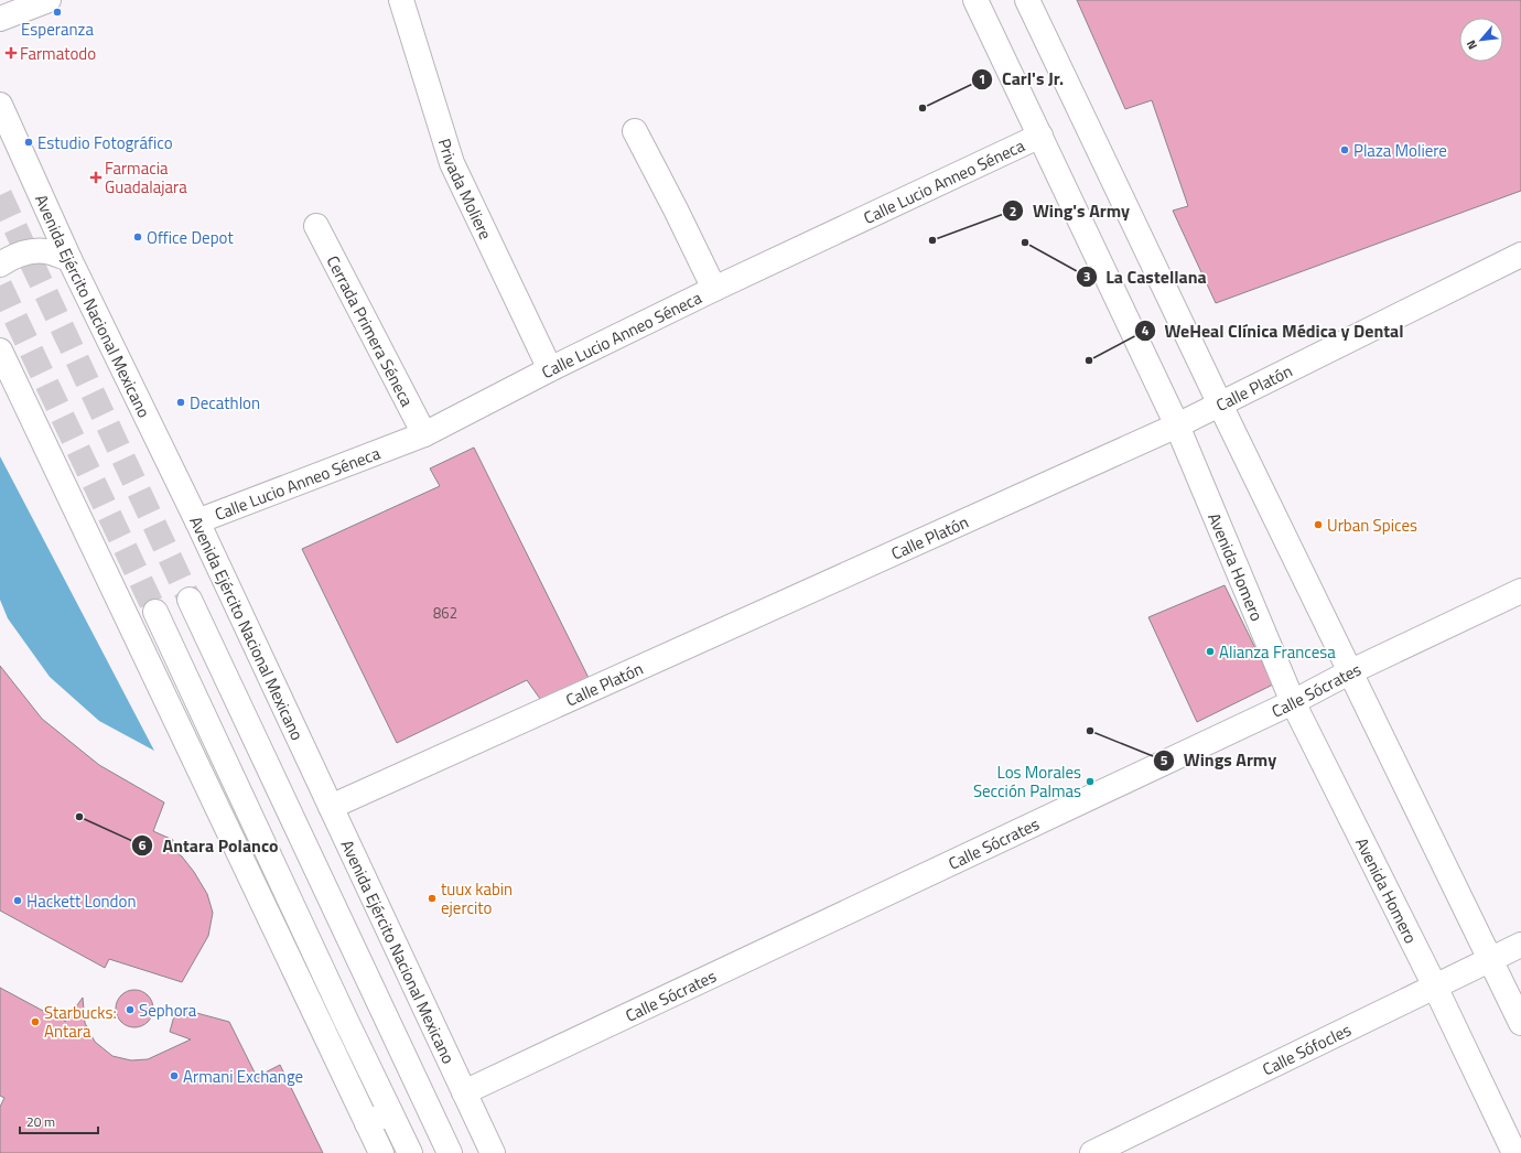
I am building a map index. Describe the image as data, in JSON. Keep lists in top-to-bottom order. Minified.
{"streets":{"street":["Calle Lucio Anneo Séneca","Privada Moliere","Avenida Ejército Nacional Mexicano","Cerrada Primera Séneca","Calle Platón","Avenida Homero","Calle Sócrates","Calle Sófocles"]},"crossings":[["Calle Lucio Anneo Séneca","Privada Moliere"],["Calle Lucio Anneo Séneca","Avenida Ejército Nacional Mexicano"],["Calle Lucio Anneo Séneca","Cerrada Primera Séneca"],["Calle Lucio Anneo Séneca","Avenida Homero"],["Avenida Ejército Nacional Mexicano","Calle Platón"],["Avenida Ejército Nacional Mexicano","Calle Sócrates"],["Calle Platón","Avenida Homero"],["Avenida Homero","Calle Sócrates"],["Avenida Homero","Calle Sófocles"]],"places":{"other":["Esperanza","Carl's Jr.","Estudio Fotográfico","Plaza Moliere","Office Depot","Wing's Army","La Castellana","WeHeal Clínica Médica y Dental","Decathlon","Urban Spices","Alianza Francesa","Wings Army","Los Morales Sección Palmas","Antara Polanco","tuux kabin ejercito","Hackett London","Sephora","Starbucks: Antara","Armani Exchange"],"health":["Farmatodo","Farmacia Guadalajara"]},"house_numbers":["862"],"scale_bar":"20 m","north":"bottom left"}
